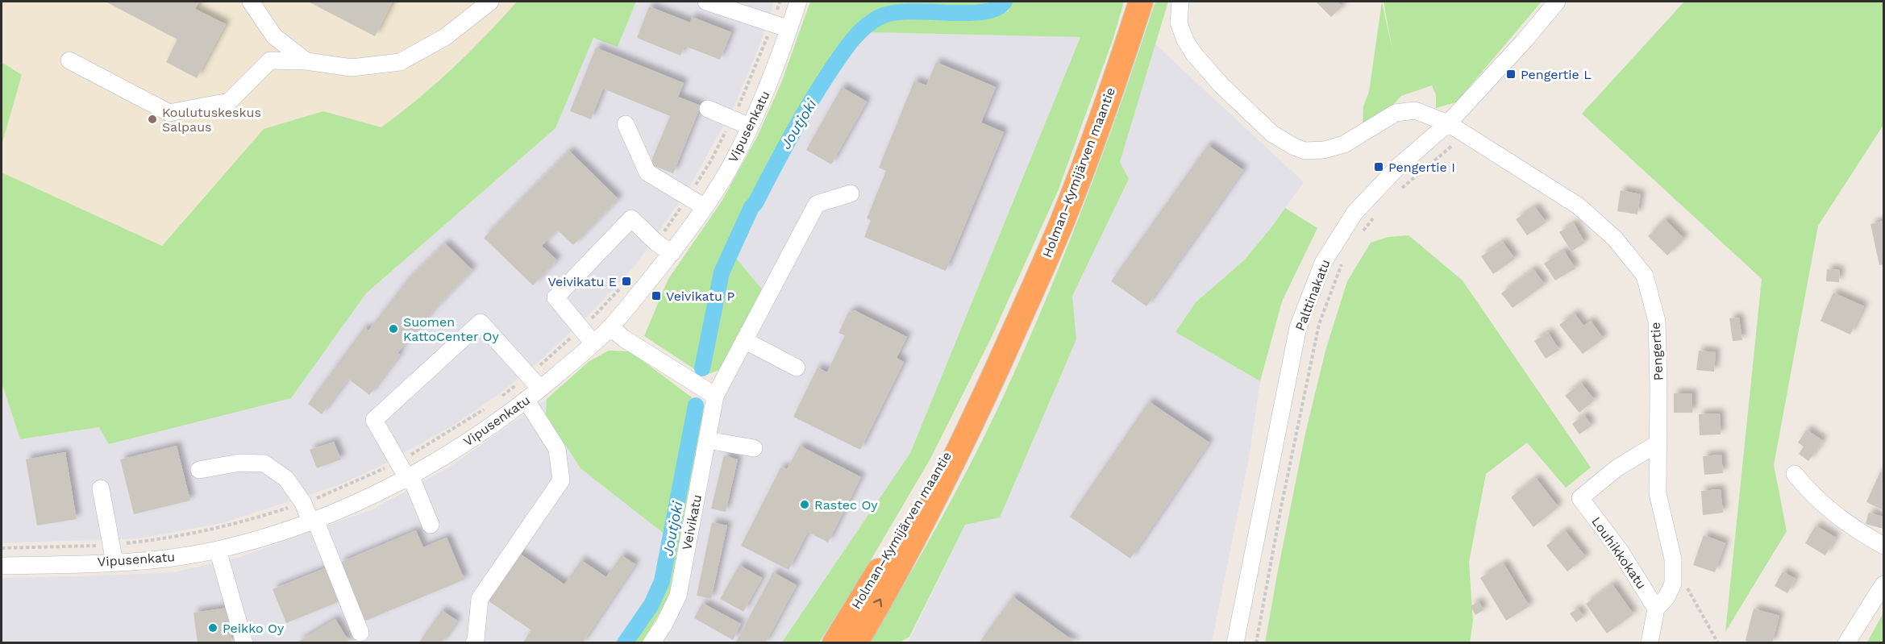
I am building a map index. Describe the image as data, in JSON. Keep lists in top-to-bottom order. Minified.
{"streets":{"highway":["Holman–Kymijärven maantie"],"street":["Vipusenkatu","Palttinakatu","Pengertie","Veivikatu","Louhikkokatu"]},"crossings":[["Palttinakatu","Pengertie"],["Pengertie","Louhikkokatu"]],"water":["Joutjoki"],"places":{"transit":["Pengertie L","Pengertie I","Veivikatu E","Veivikatu P"],"other":["Koulutuskeskus Salpaus","Suomen KattoCenter Oy","Rastec Oy","Peikko Oy"]}}
